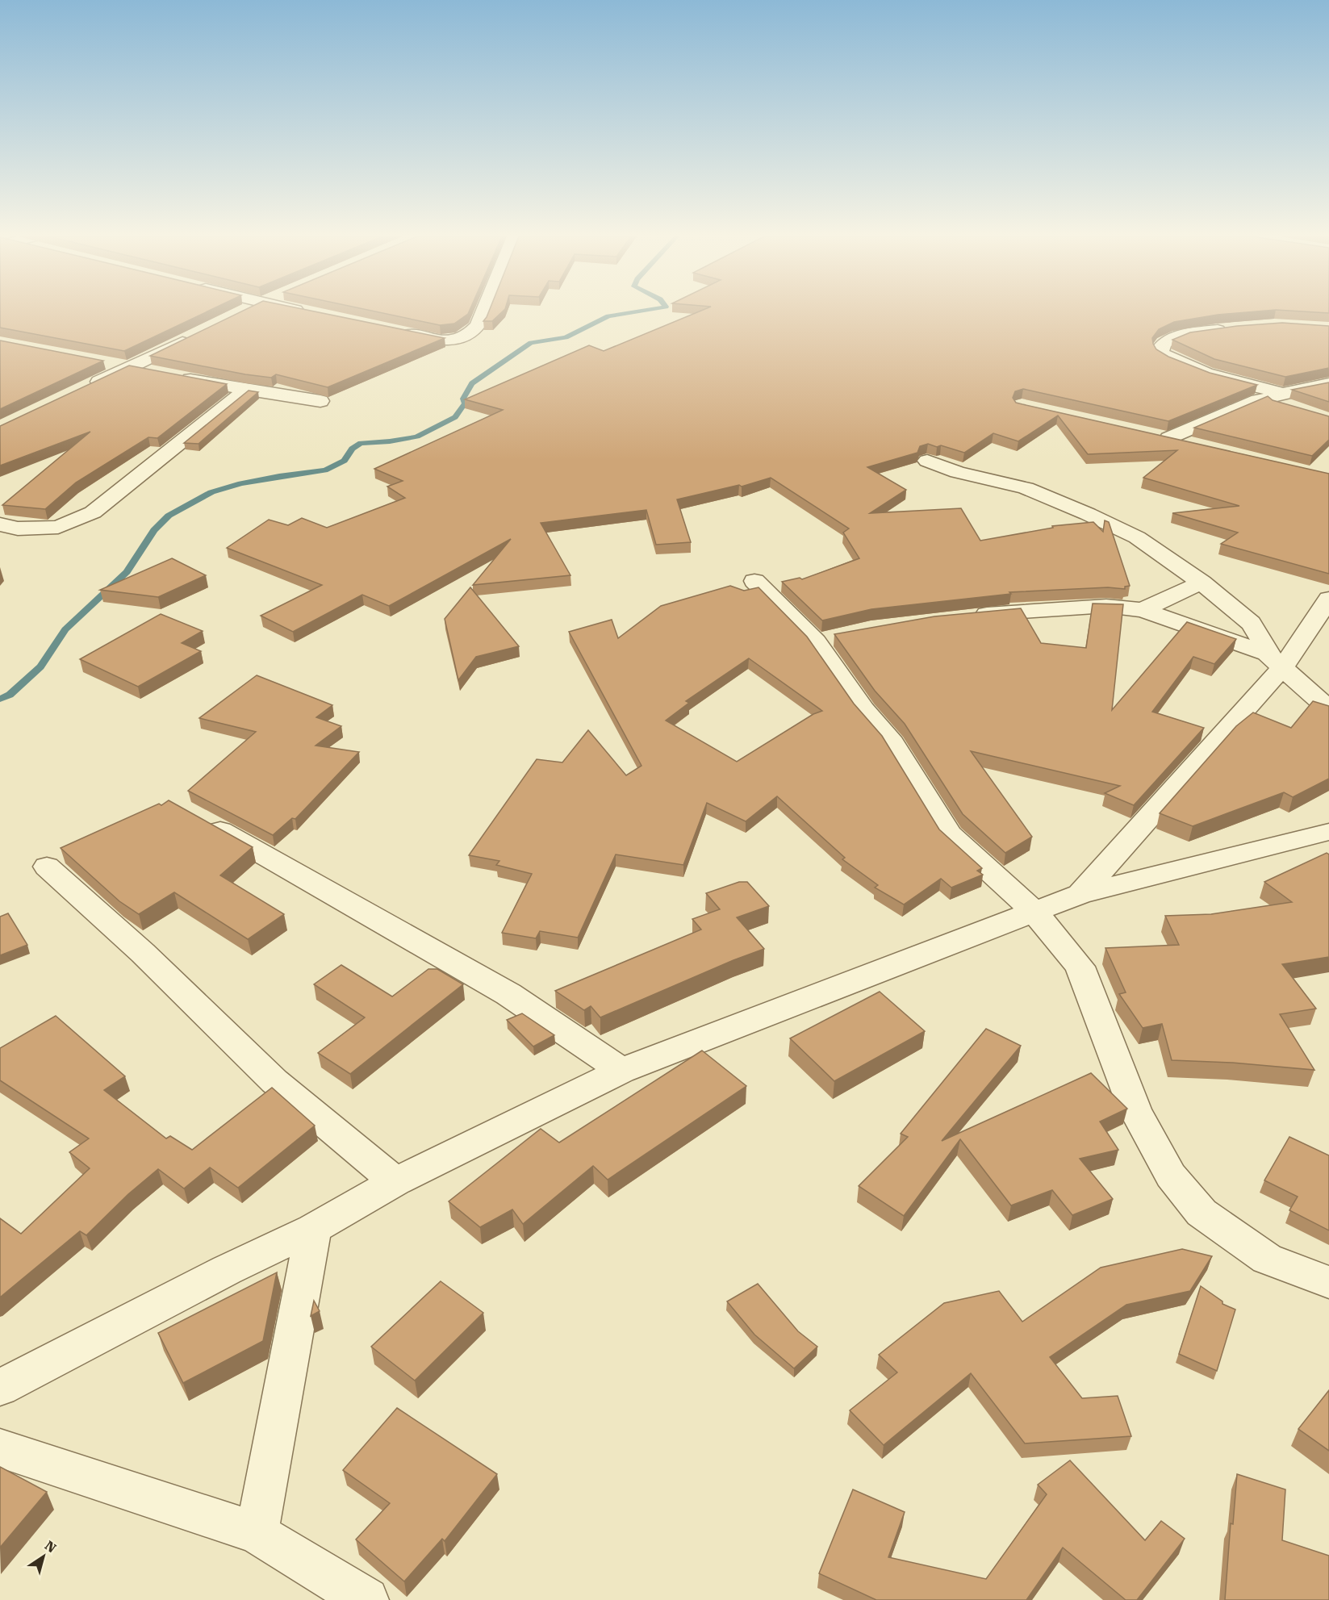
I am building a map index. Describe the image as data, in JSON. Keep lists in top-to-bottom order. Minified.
{"north":"top right"}
